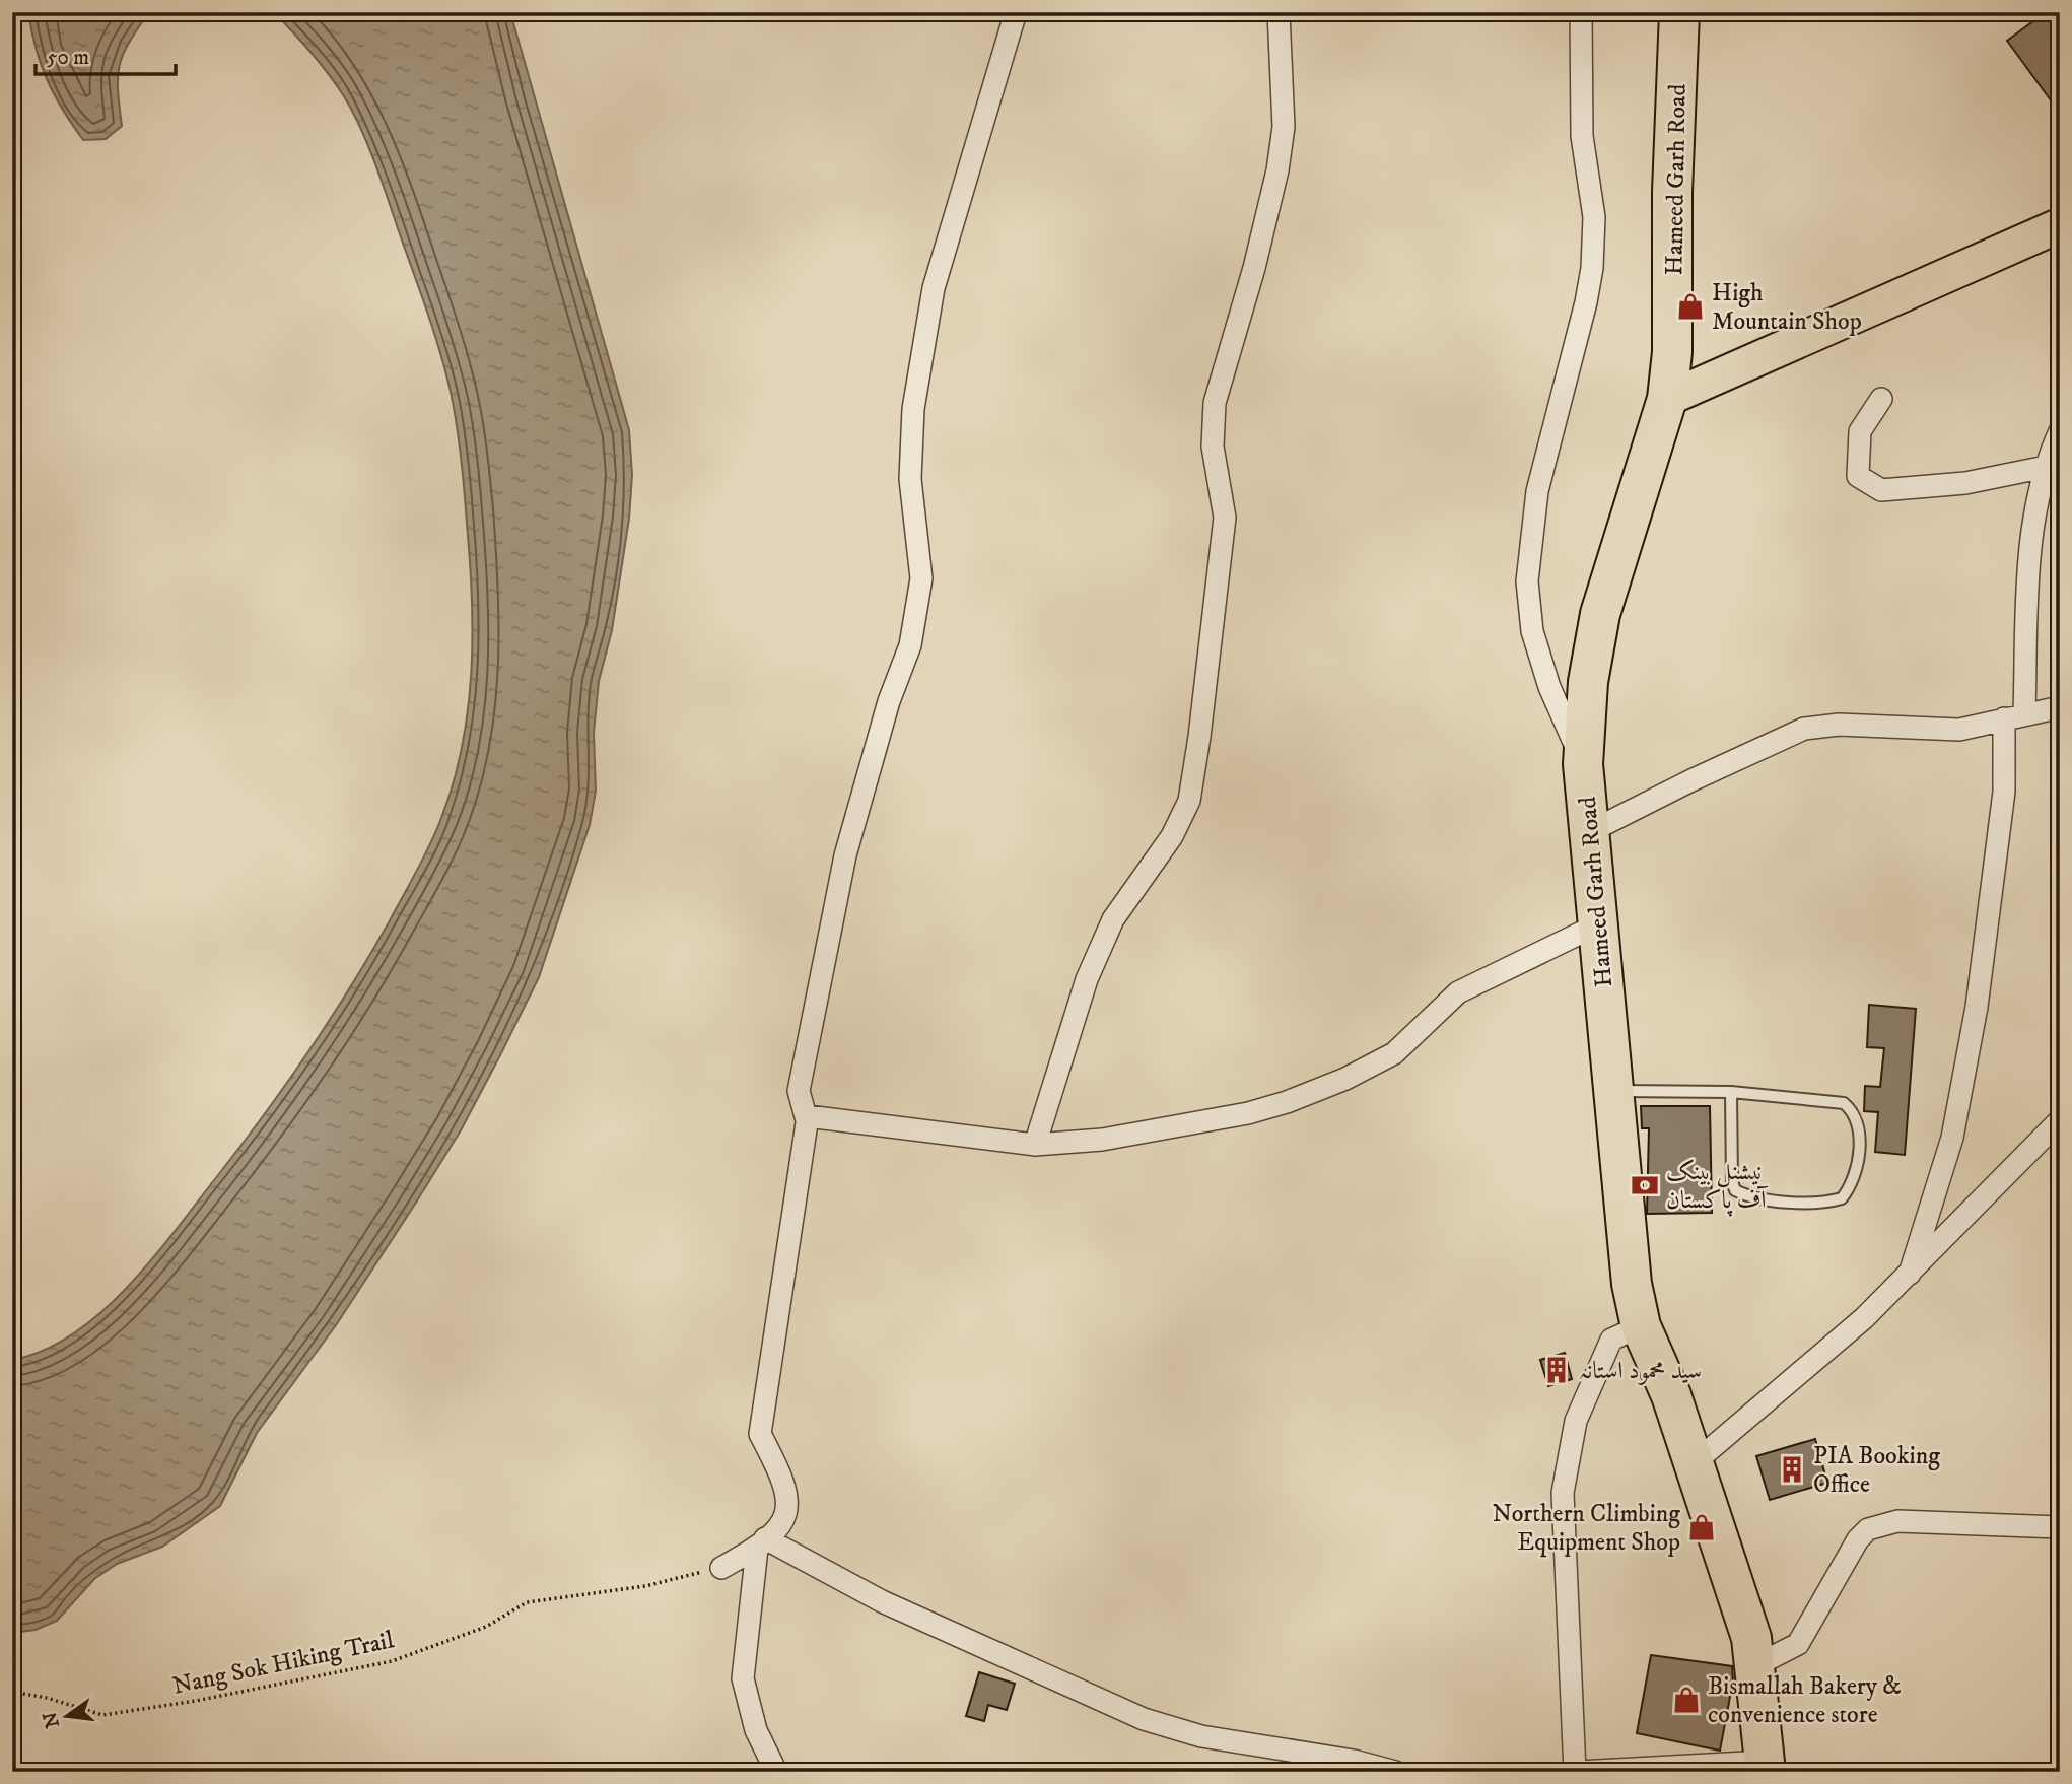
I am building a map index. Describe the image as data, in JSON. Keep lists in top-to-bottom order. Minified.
{"streets":{"highway":["Hameed Garh Road"],"path":["Nang Sok Hiking Trail"]},"places":{"shop":["High Mountain Shop","Northern Climbing Equipment Shop","Bismallah Bakery & convenience store"],"bank":["نیشنل بینک آف پاکستان"],"building":["سید محمود استانہ","PIA Booking Office"]},"scale_bar":"50 m","north":"left"}
